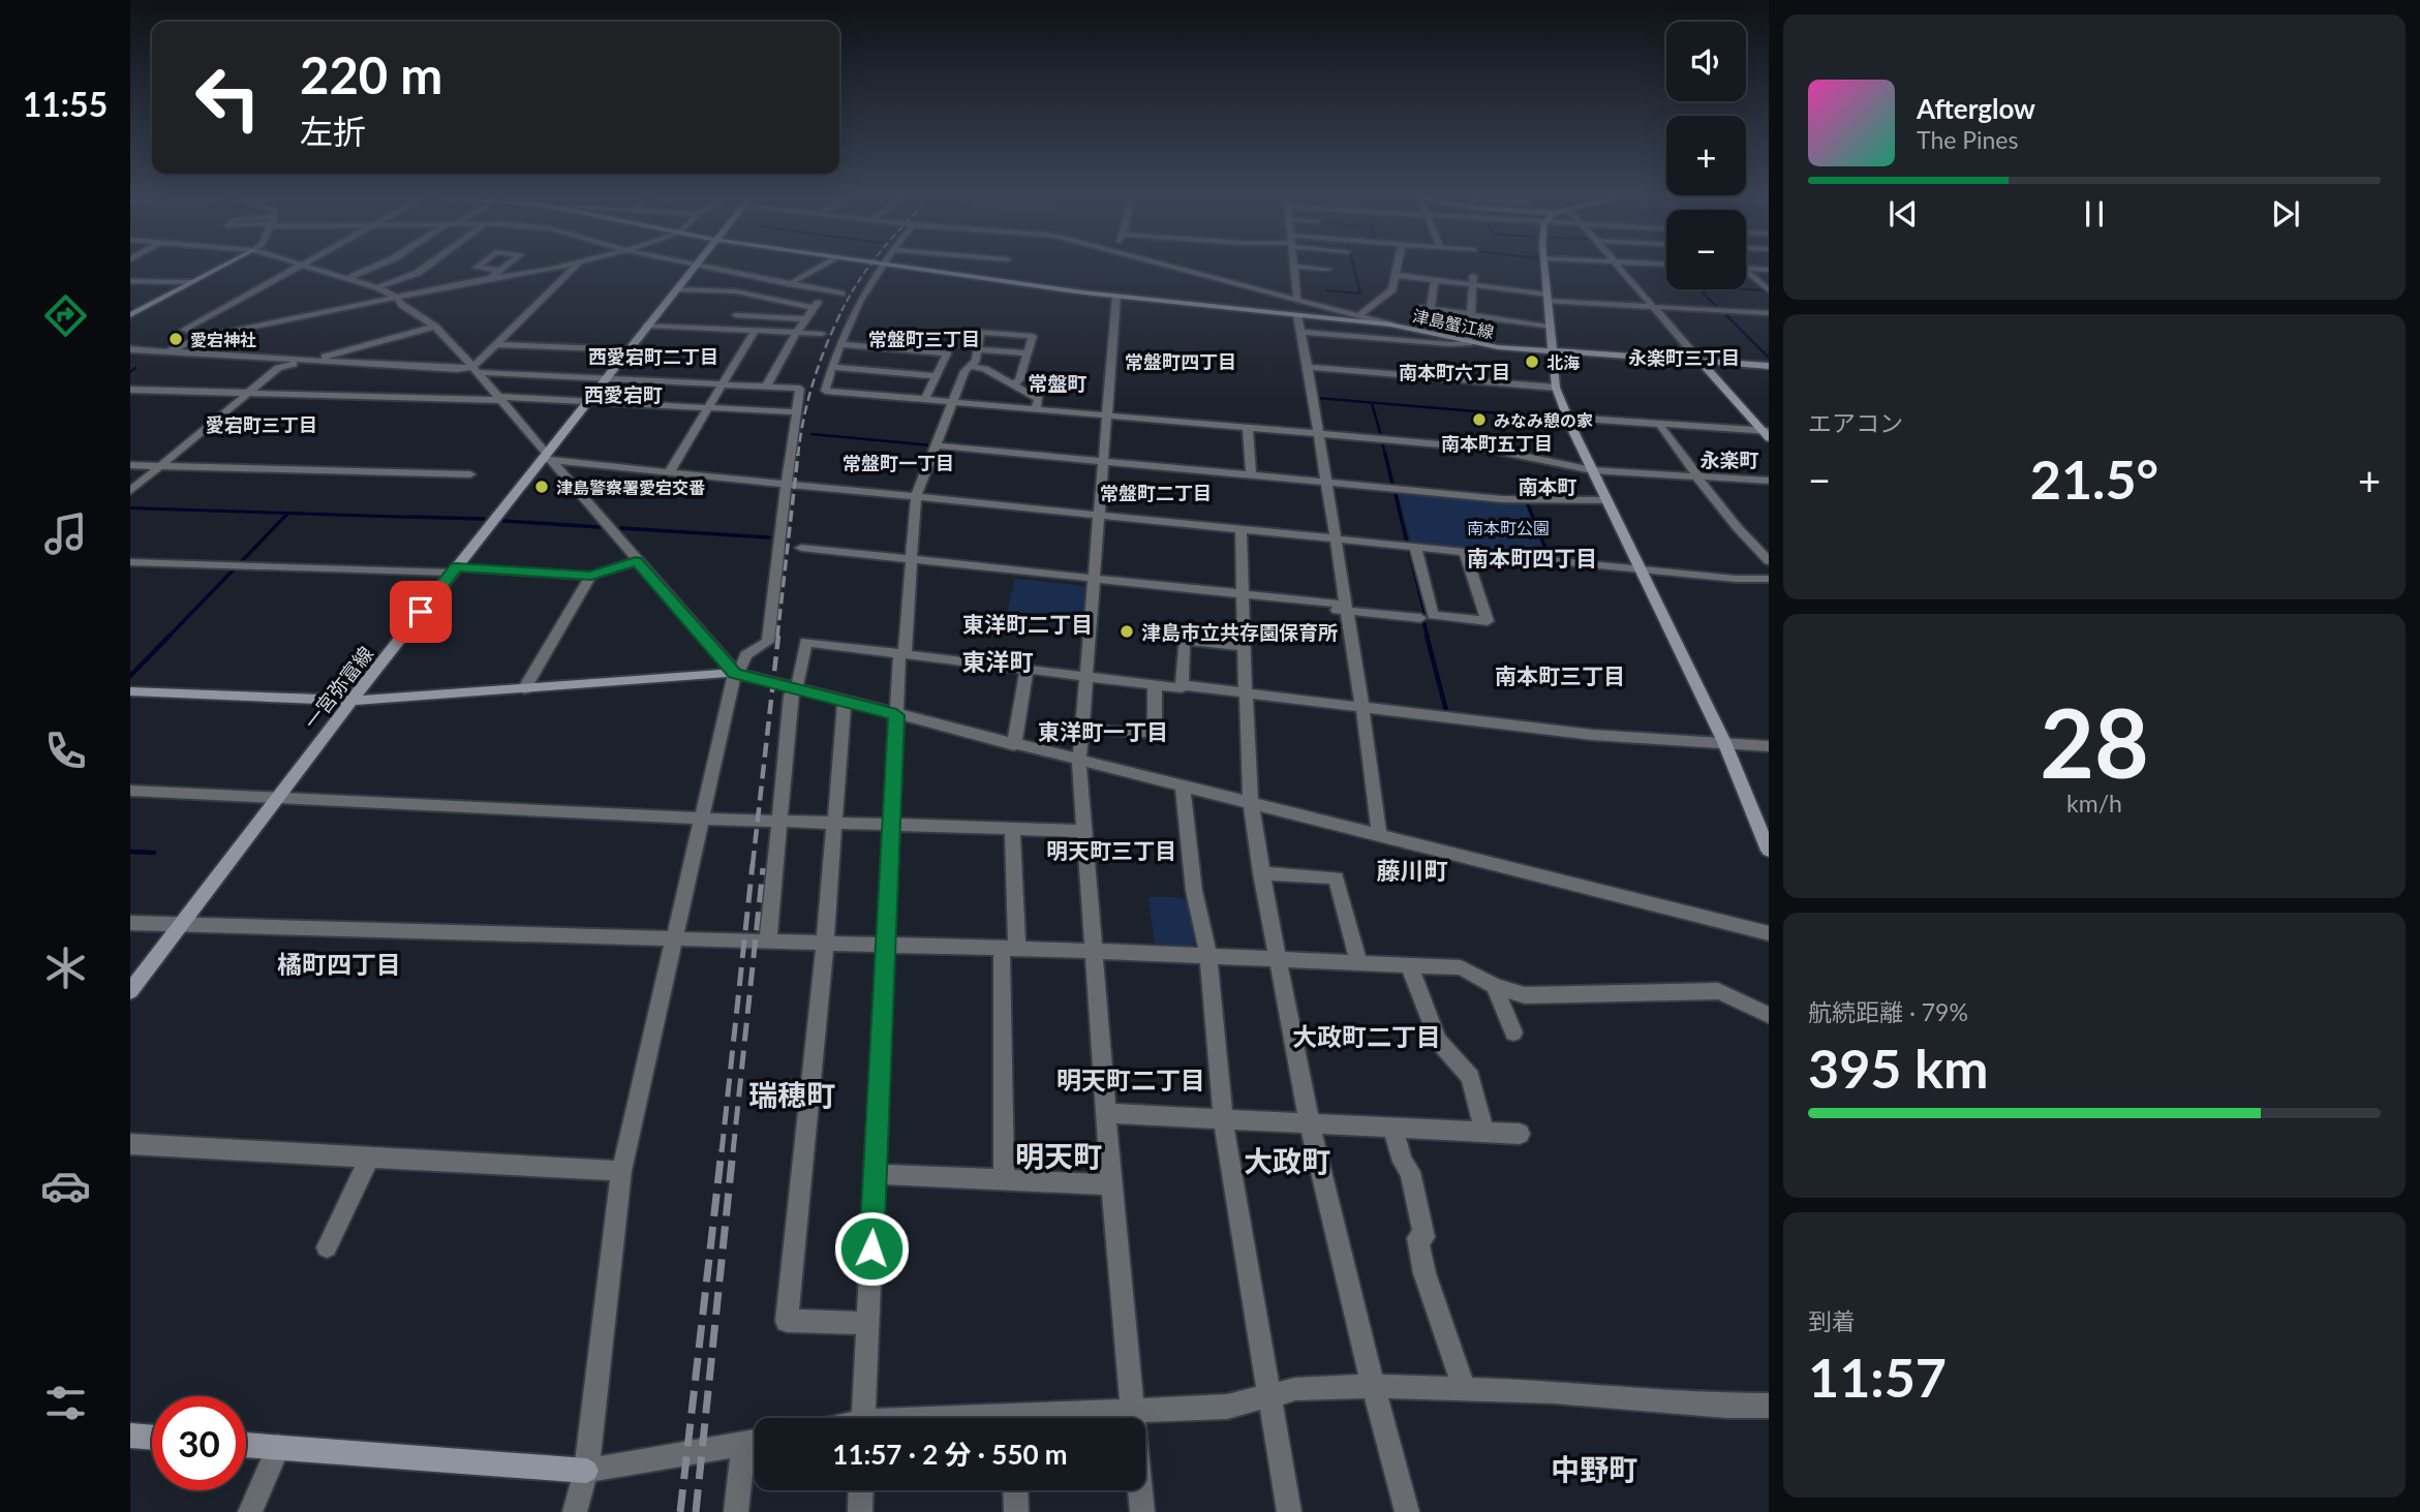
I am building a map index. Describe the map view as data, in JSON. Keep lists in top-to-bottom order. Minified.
{"streets":{"main road":["津島蟹江線","一宮弥富線"]},"districts":["常盤町三丁目","西愛宕町二丁目","永楽町三丁目","常盤町四丁目","南本町六丁目","常盤町","西愛宕町","愛宕町三丁目","南本町五丁目","永楽町","常盤町一丁目","南本町","常盤町二丁目","南本町四丁目","東洋町二丁目","東洋町","南本町三丁目","東洋町一丁目","明天町三丁目","藤川町","橘町四丁目","大政町二丁目","明天町二丁目","瑞穂町","明天町","大政町","中野町"],"parks":["南本町公園"],"places":["愛宕神社","北海","みなみ憩の家","津島警察署愛宕交番","津島市立共存園保育所"],"page":{"tabs":"11:55","map_buttons":["+","−"],"turn":["220 m","左折"],"song":["Afterglow","The Pines"],"tile":["エアコン",["28","km/h"],["航続距離 · 79%","395 km"],["到着","11:57"]],"heat":["−","21.5°","+"],"limit":"30","trip":"11:57 · 2 分 · 550 m"}}
